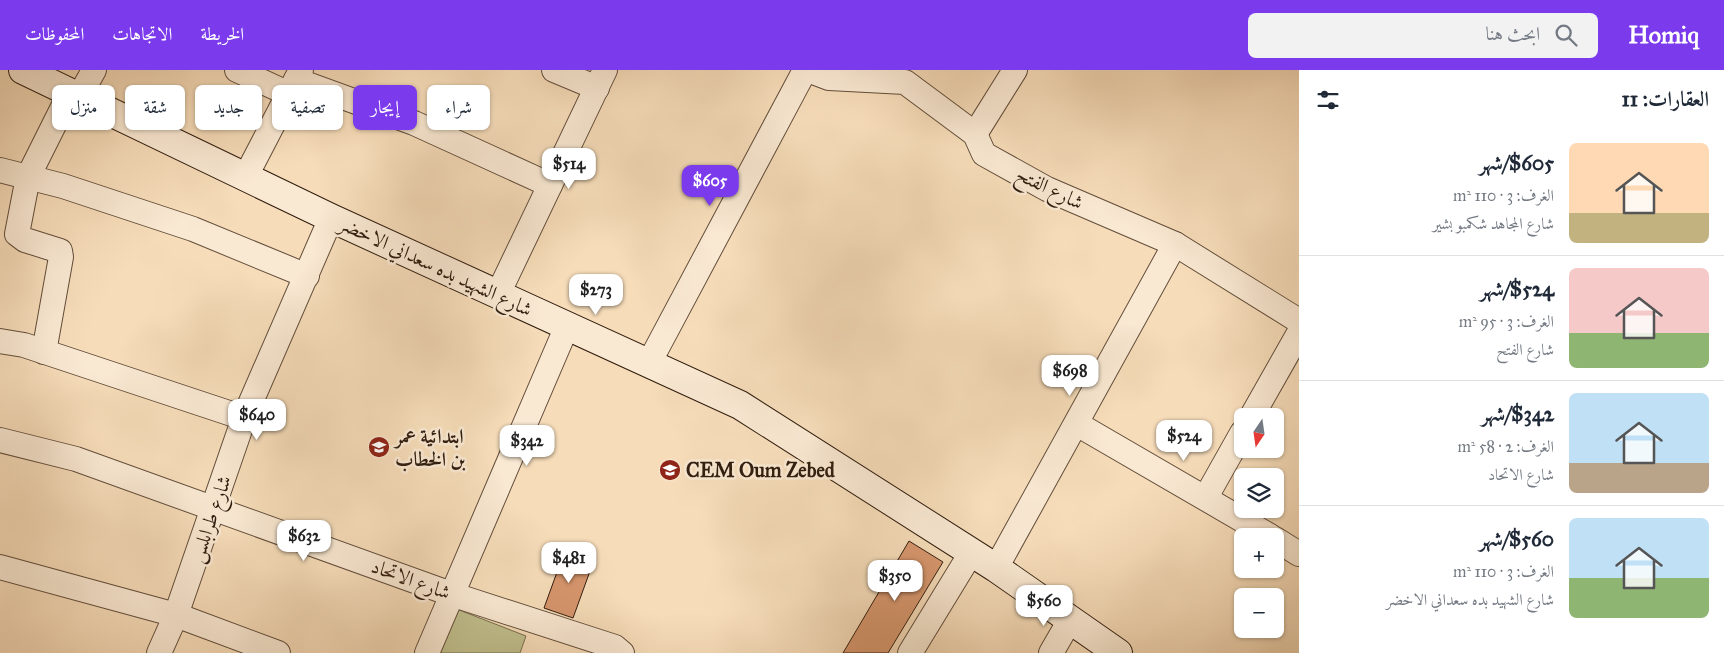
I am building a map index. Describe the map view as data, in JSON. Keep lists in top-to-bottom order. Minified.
{"streets":{"main road":["شارع الشهيد بده سعداني الاخضر"],"street":["شارع الفتح","شارع طرابلس","شارع الاتحاد"]},"crossings":[["شارع الشهيد بده سعداني الاخضر","شارع طرابلس"],["شارع طرابلس","شارع الاتحاد"]],"places":{"school or university":["ابتدائية عمر بن الخطاب","CEM Oum Zebed"]},"north":"bottom","page":{"header":"Homiq","search":"ابحث هنا","nav":["الخريطة","الاتجاهات","المحفوظات"],"heading":"العقارات: 11","chip":["شراء","إيجار","تصفية","جديد","شقة","منزل"],"list":[{"name":"$605/شهر","note":"الغرف: 3 · 110 m² · شارع المجاهد شكمبو بشير"},{"name":"$524/شهر","note":"الغرف: 3 · 95 m² · شارع الفتح"},{"name":"$342/شهر","note":"الغرف: 2 · 58 m² · شارع الاتحاد"},{"name":"$560/شهر","note":"الغرف: 3 · 110 m² · شارع الشهيد بده سعداني الاخضر"}],"price":["$514","$605","$273","$698","$640","$524","$342","$632","$481","$350","$560"],"map_buttons":["+","−"]}}
